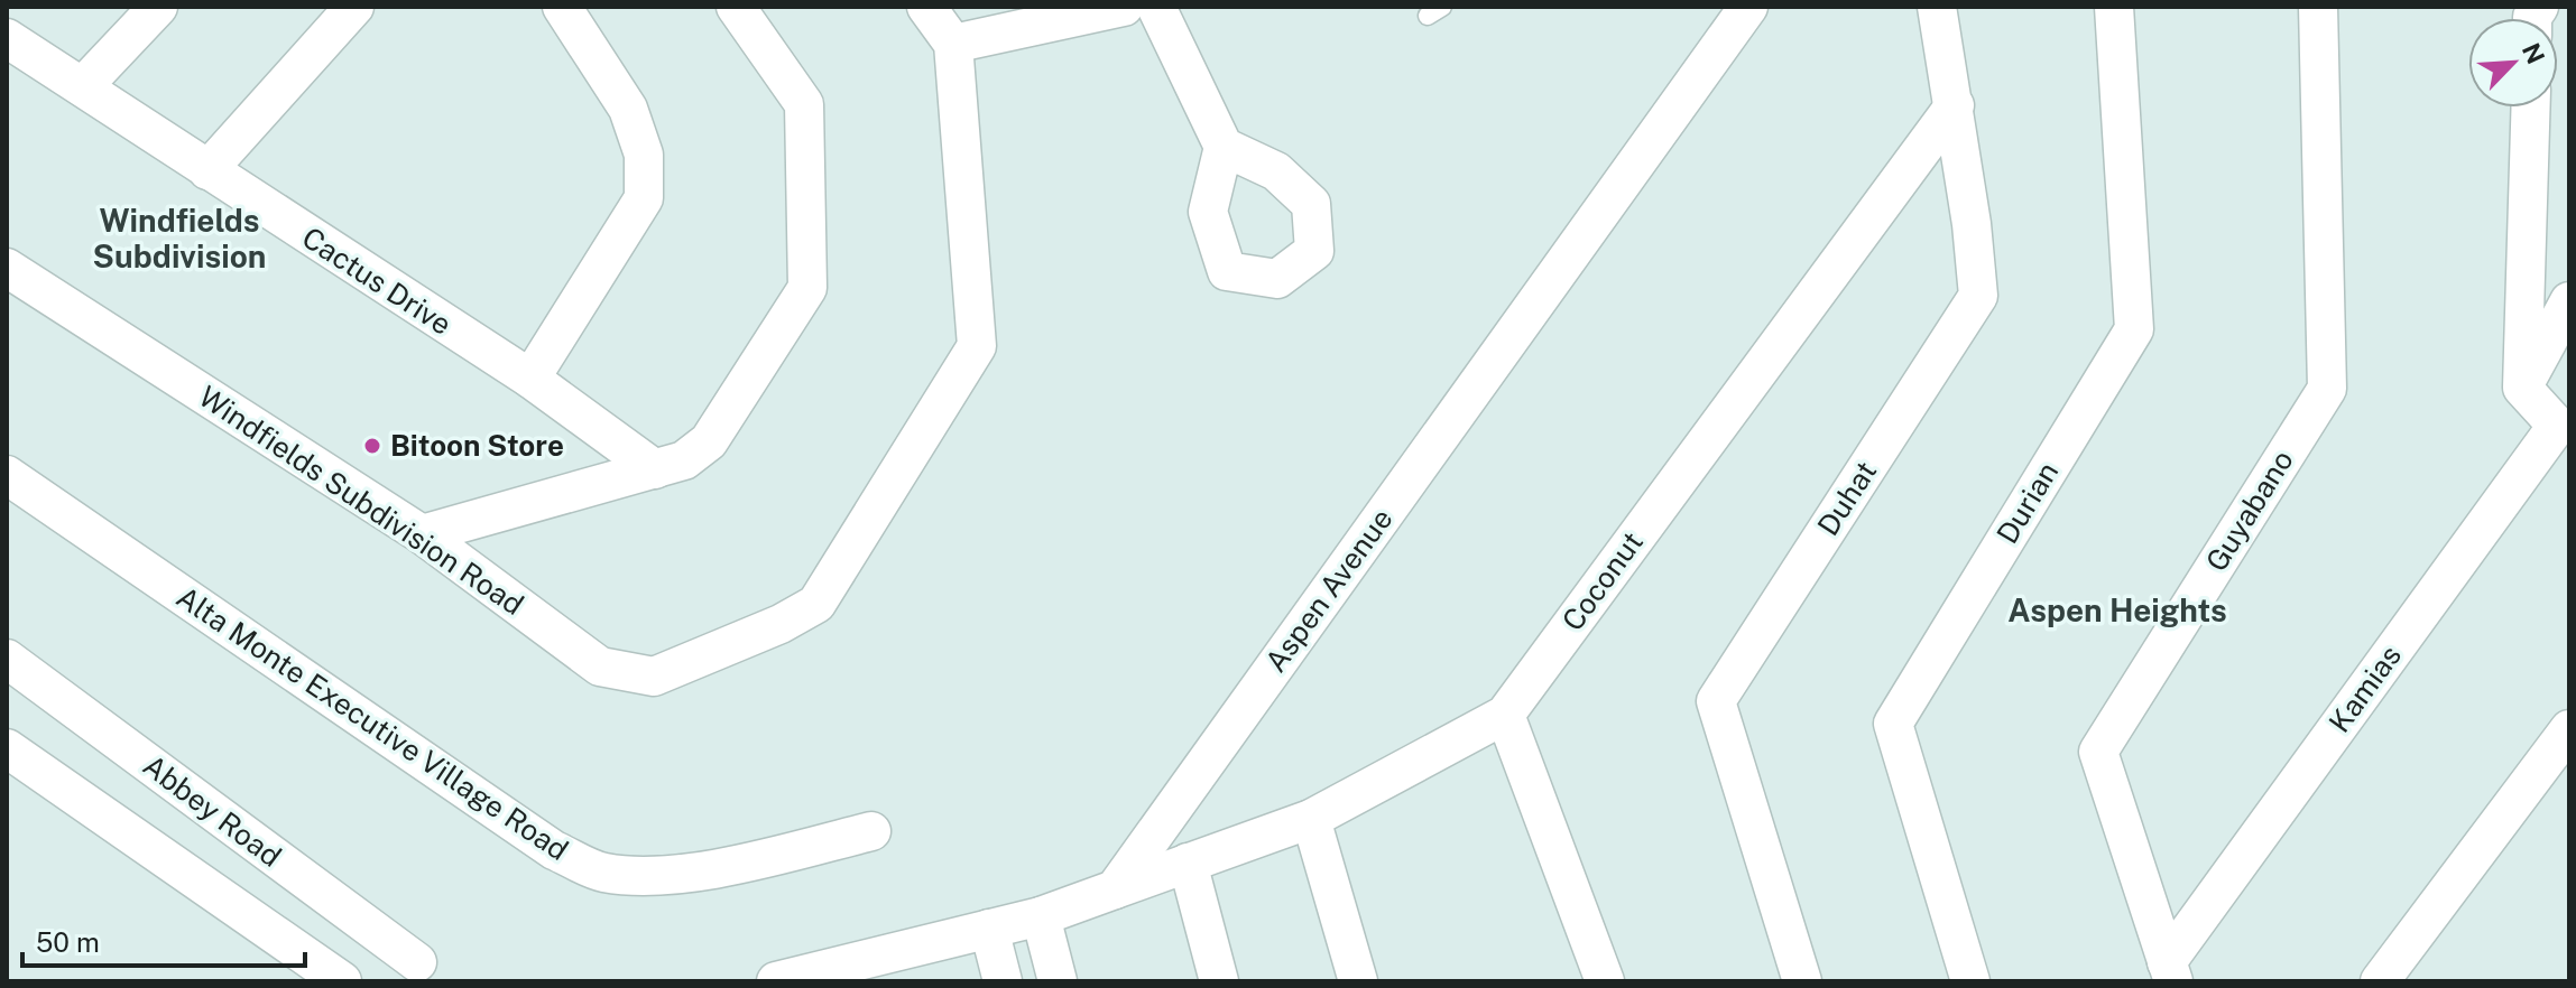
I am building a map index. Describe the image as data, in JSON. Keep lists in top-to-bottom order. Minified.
{"streets":{"street":["Cactus Drive","Duhat","Windfields Subdivision Road","Durian","Guyabano","Coconut","Aspen Avenue","Kamias","Alta Monte Executive Village Road","Abbey Road"]},"crossings":[["Duhat","Coconut"],["Guyabano","Kamias"],["Coconut","Aspen Avenue"]],"districts":["Windfields Subdivision","Aspen Heights"],"places":["Bitoon Store"],"scale_bar":"50 m","north":"top right"}
